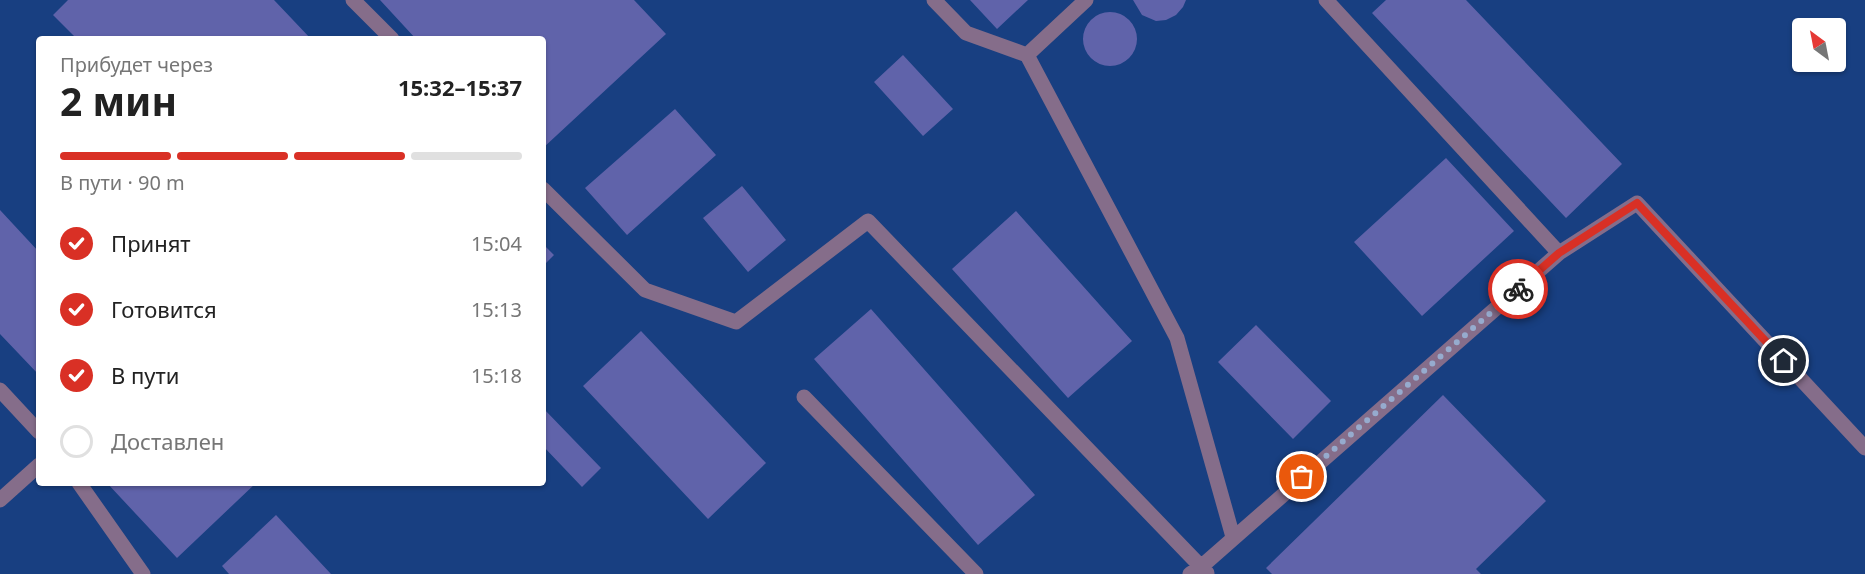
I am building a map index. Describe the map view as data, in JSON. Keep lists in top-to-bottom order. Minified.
{"north":"top left","page":{"heading":["2 мин","Прибудет через","15:32–15:37"],"bar":"В пути · 90 m","list":[["Принят","15:04"],["Готовится","15:13"],["В пути","15:18"],"Доставлен"]}}
